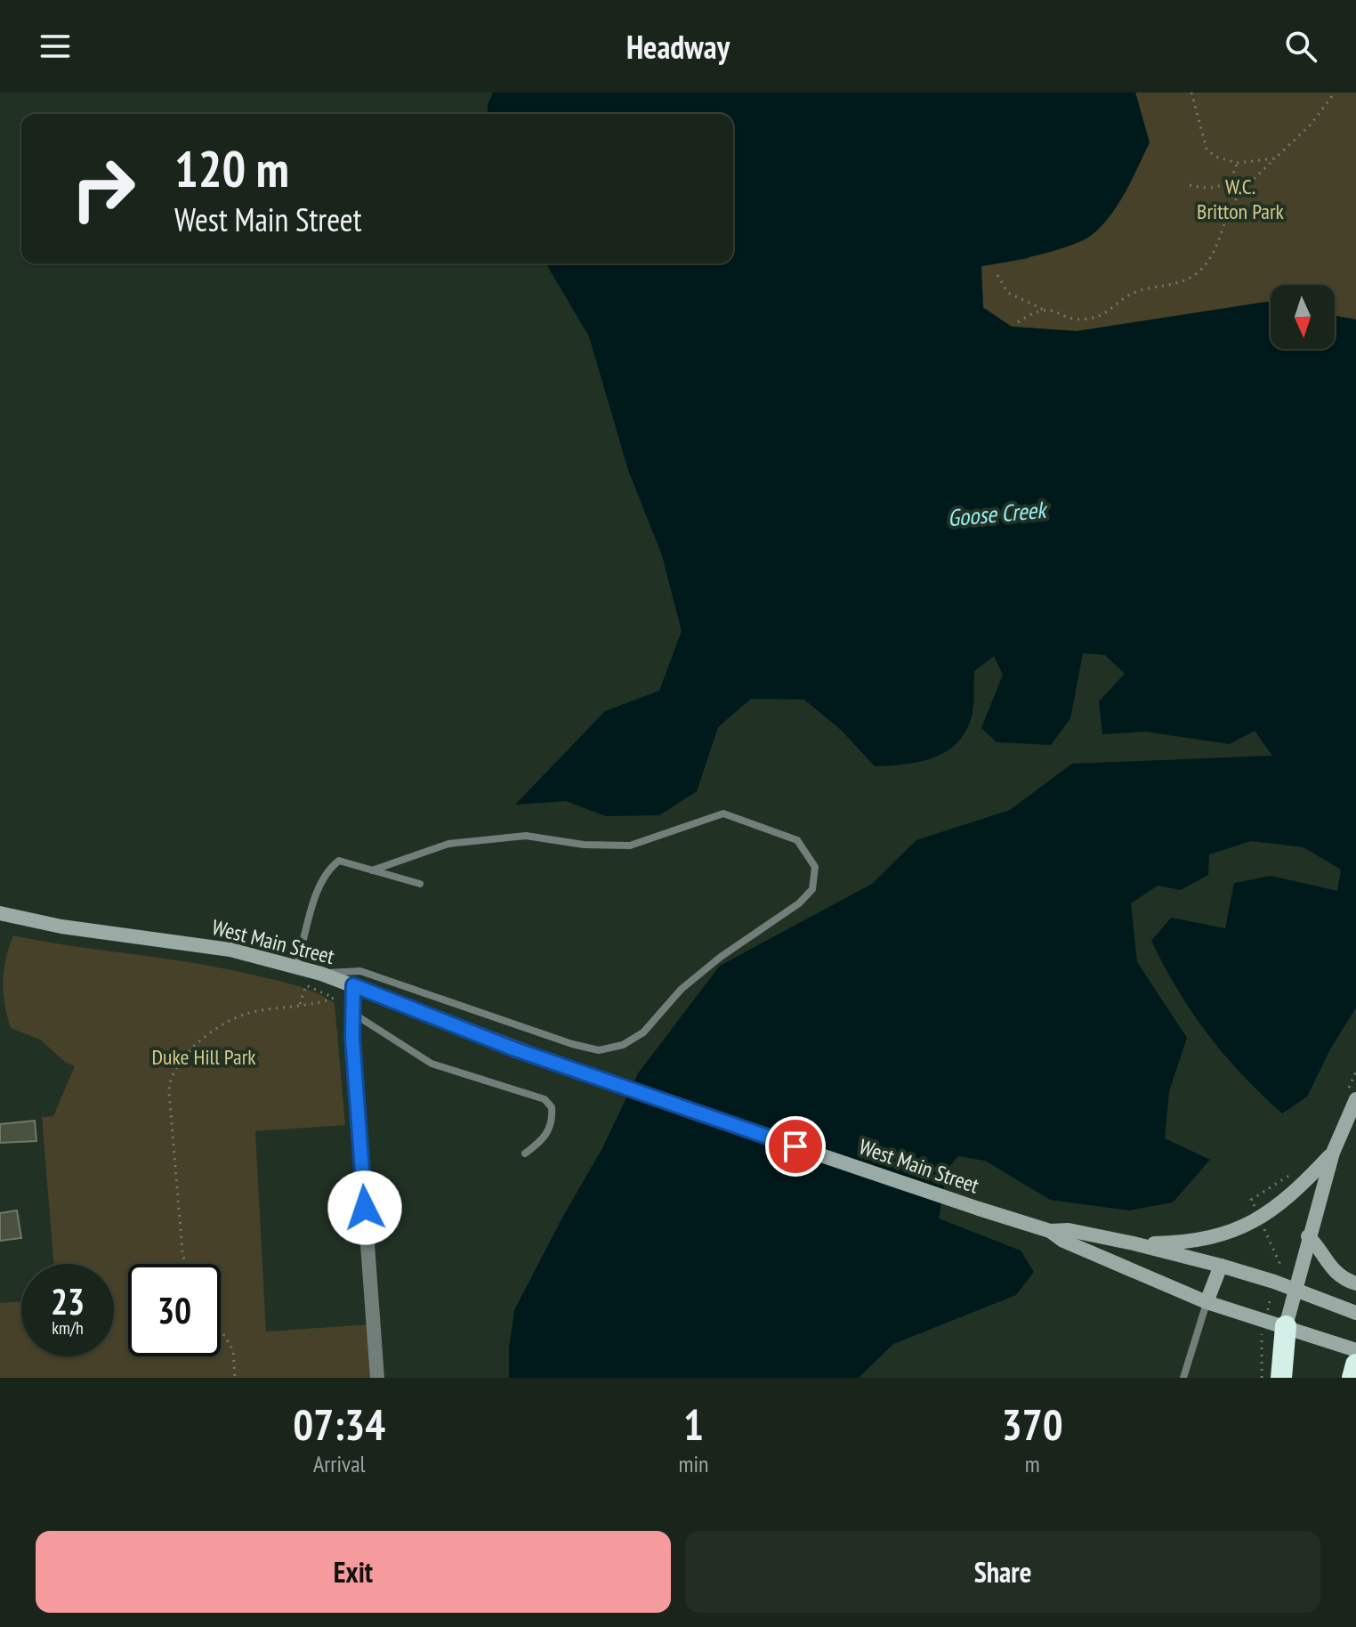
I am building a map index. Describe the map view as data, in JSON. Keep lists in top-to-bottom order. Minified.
{"streets":{"main road":["West Main Street"]},"water":["Goose Creek"],"parks":["W.C. Britton Park","Duke Hill Park"],"north":"bottom","page":{"header":"Headway","turn":["120 m","West Main Street"],"speed":"23 km/h","limit":"30","eta":["07:34","Arrival","1","min","370","m"],"buttons":["Exit","Share"]}}
